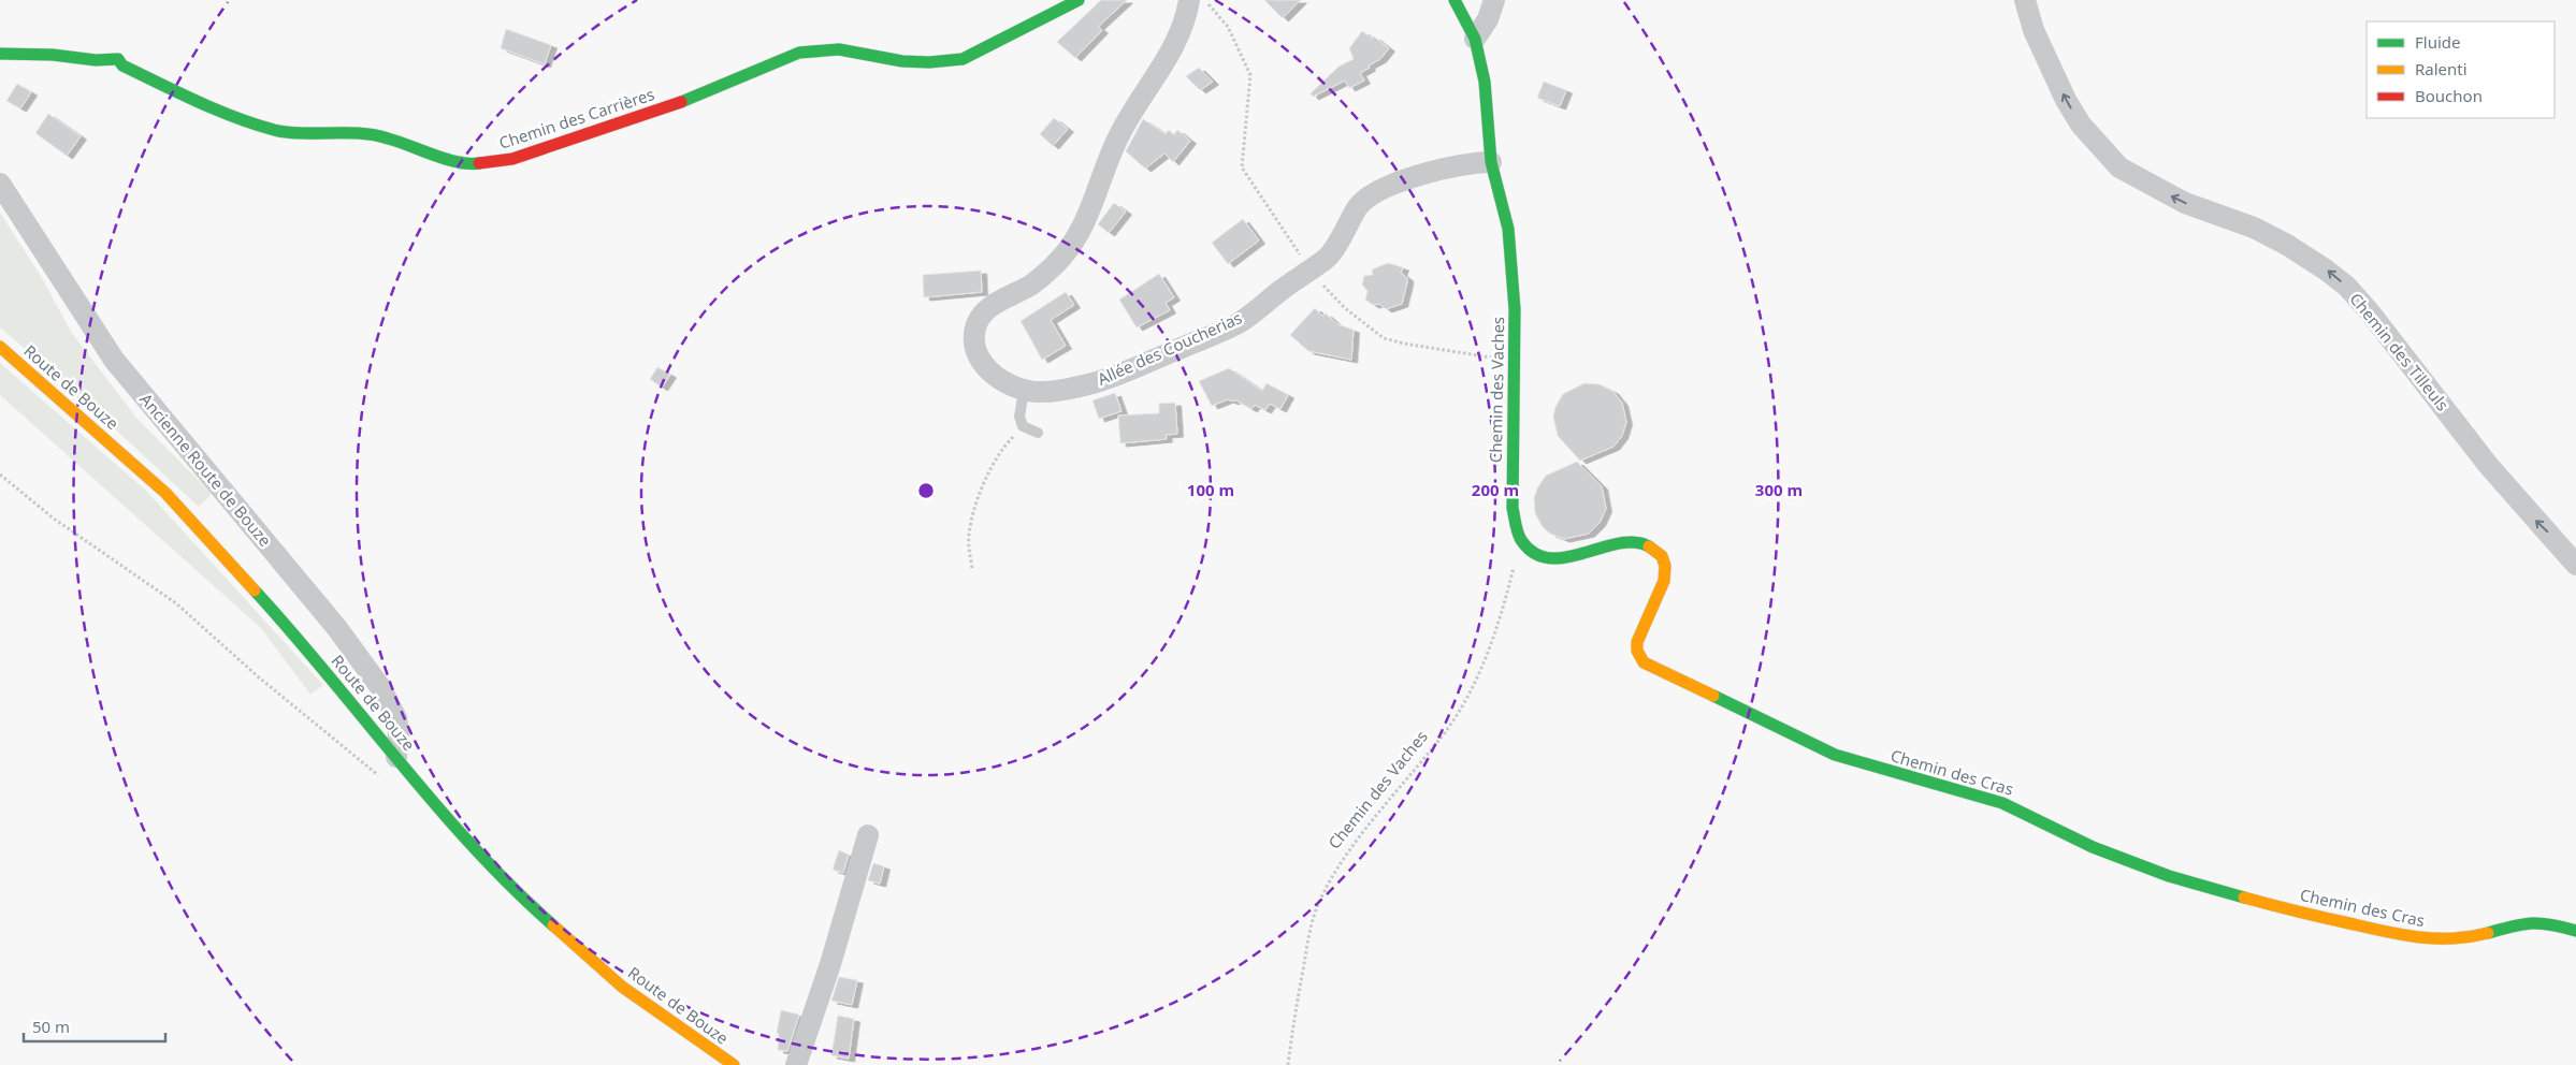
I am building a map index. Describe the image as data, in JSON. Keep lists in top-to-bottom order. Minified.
{"streets":{"street":["Chemin des Carrières","Allée des Coucherias","Chemin des Tilleuls","Route de Bouze","Chemin des Vaches","Ancienne Route de Bouze","Chemin des Cras"]},"crossings":[["Allée des Coucherias","Chemin des Vaches"],["Route de Bouze","Ancienne Route de Bouze"],["Chemin des Vaches","Chemin des Cras"]],"one_way":["Chemin des Tilleuls"],"legend":["Fluide","Ralenti","Bouchon"],"scale_bar":"50 m","rings":["100 m","200 m","300 m"]}
